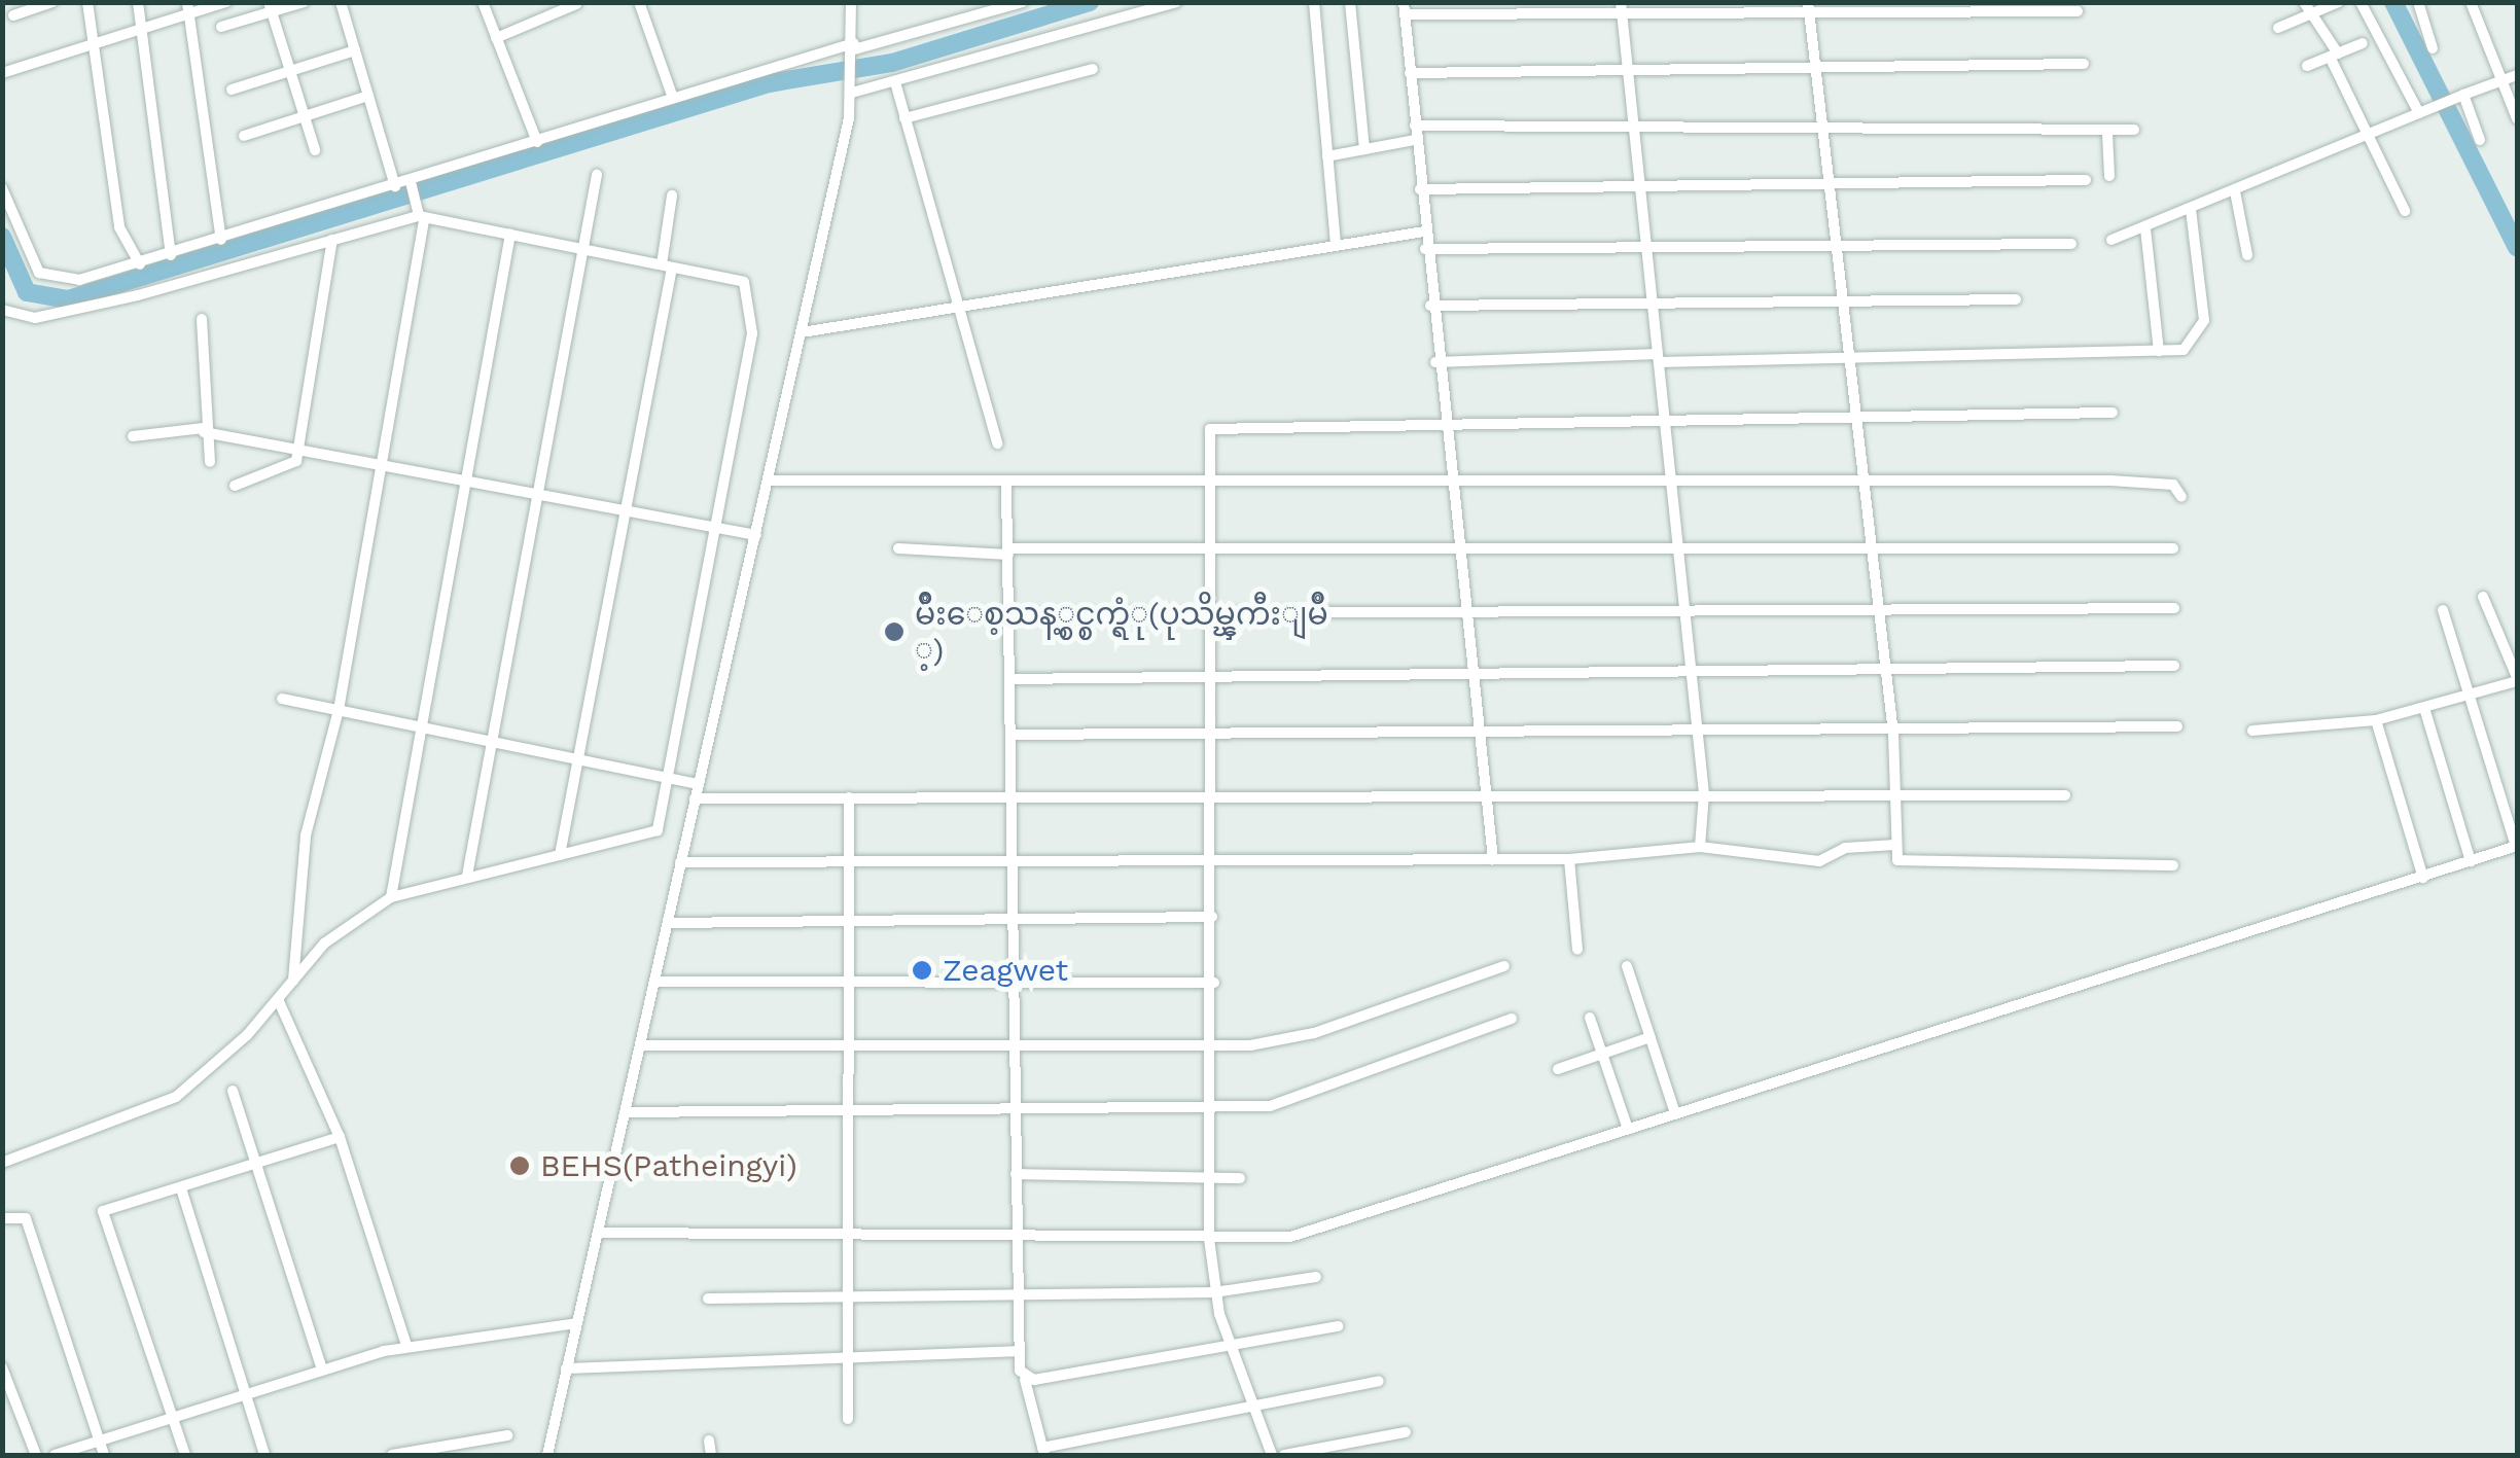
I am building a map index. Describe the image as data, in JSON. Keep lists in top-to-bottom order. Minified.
{"places":["မ်ိဳးေစ့သန့္စင္စက္ရံု(ပုသိမ္ၾကီးျမိဳ ့)","Zeagwet","BEHS(Patheingyi)"]}
